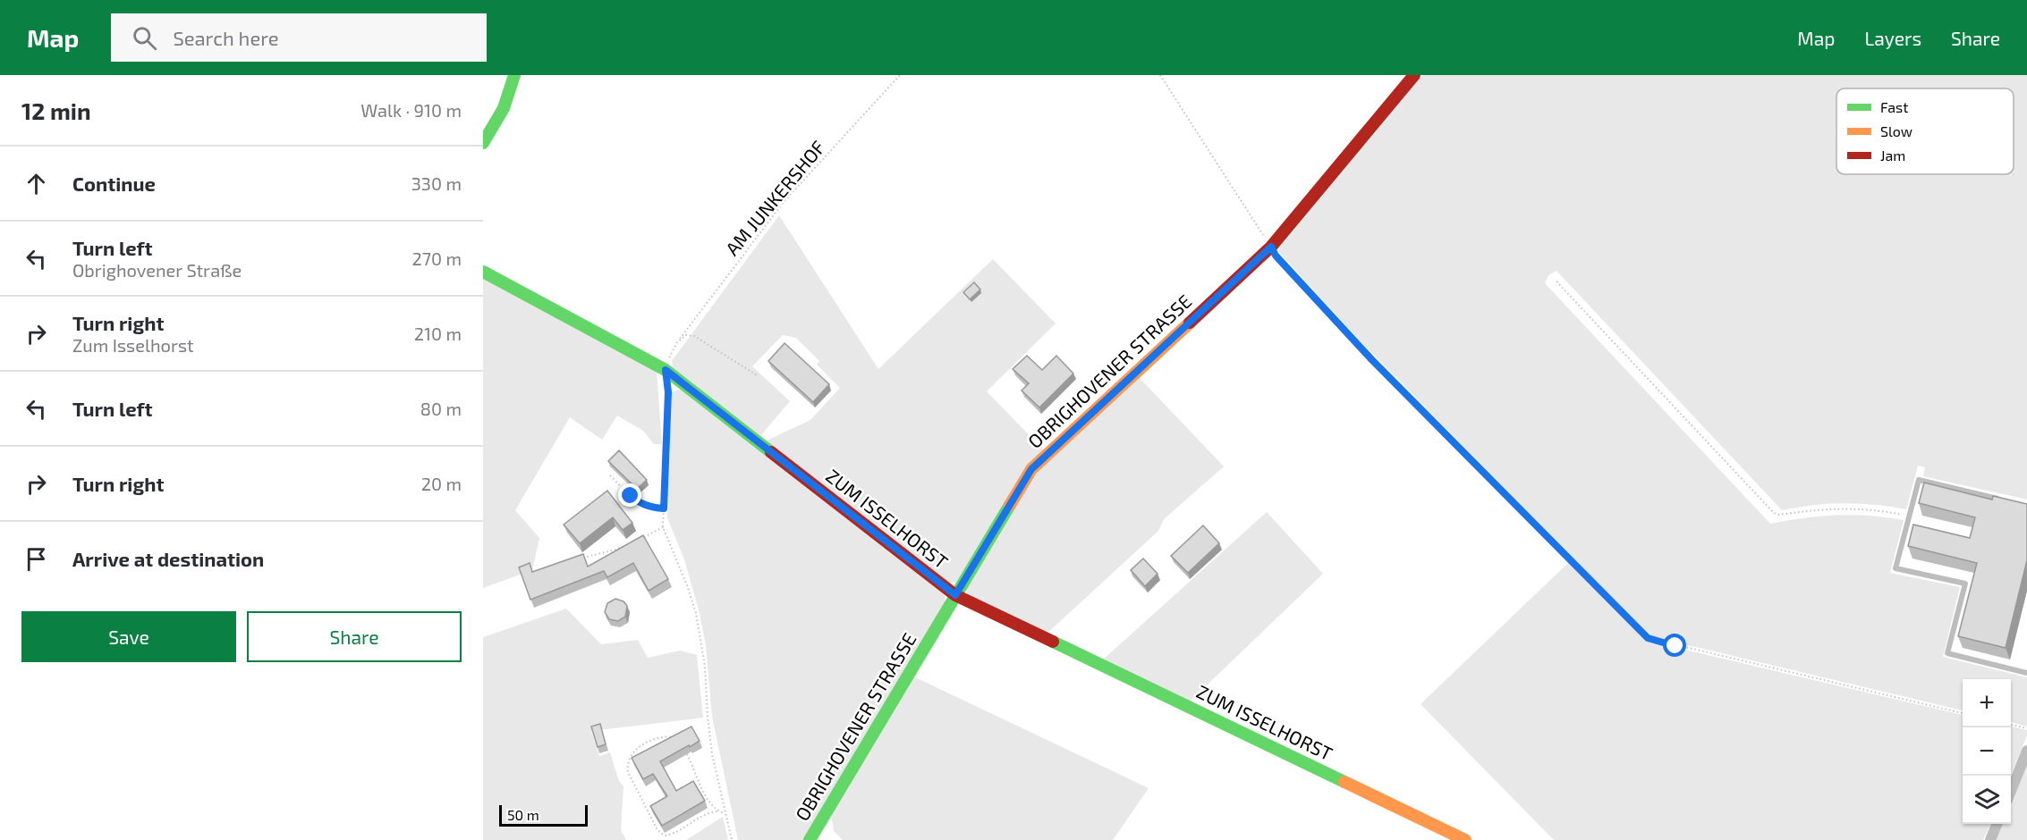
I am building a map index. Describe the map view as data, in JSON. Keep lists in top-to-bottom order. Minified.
{"streets":{"street":["OBRIGHOVENER STRASSE","ZUM ISSELHORST"],"path":["AM JUNKERSHOF"]},"crossings":[["AM JUNKERSHOF","ZUM ISSELHORST"],["OBRIGHOVENER STRASSE","ZUM ISSELHORST"]],"legend":["Fast","Slow","Jam"],"scale_bar":"50 m","page":{"header":"Map","search":"Search here","nav":["Map","Layers","Share"],"heading":["12 min","Walk · 910 m"],"list":[["Continue","330 m"],["Turn left","Obrighovener Straße","270 m"],["Turn right","Zum Isselhorst","210 m"],["Turn left","80 m"],["Turn right","20 m"],"Arrive at destination"],"buttons":["Save","Share"],"map_buttons":["+","−"],"scale":"50 m"}}
